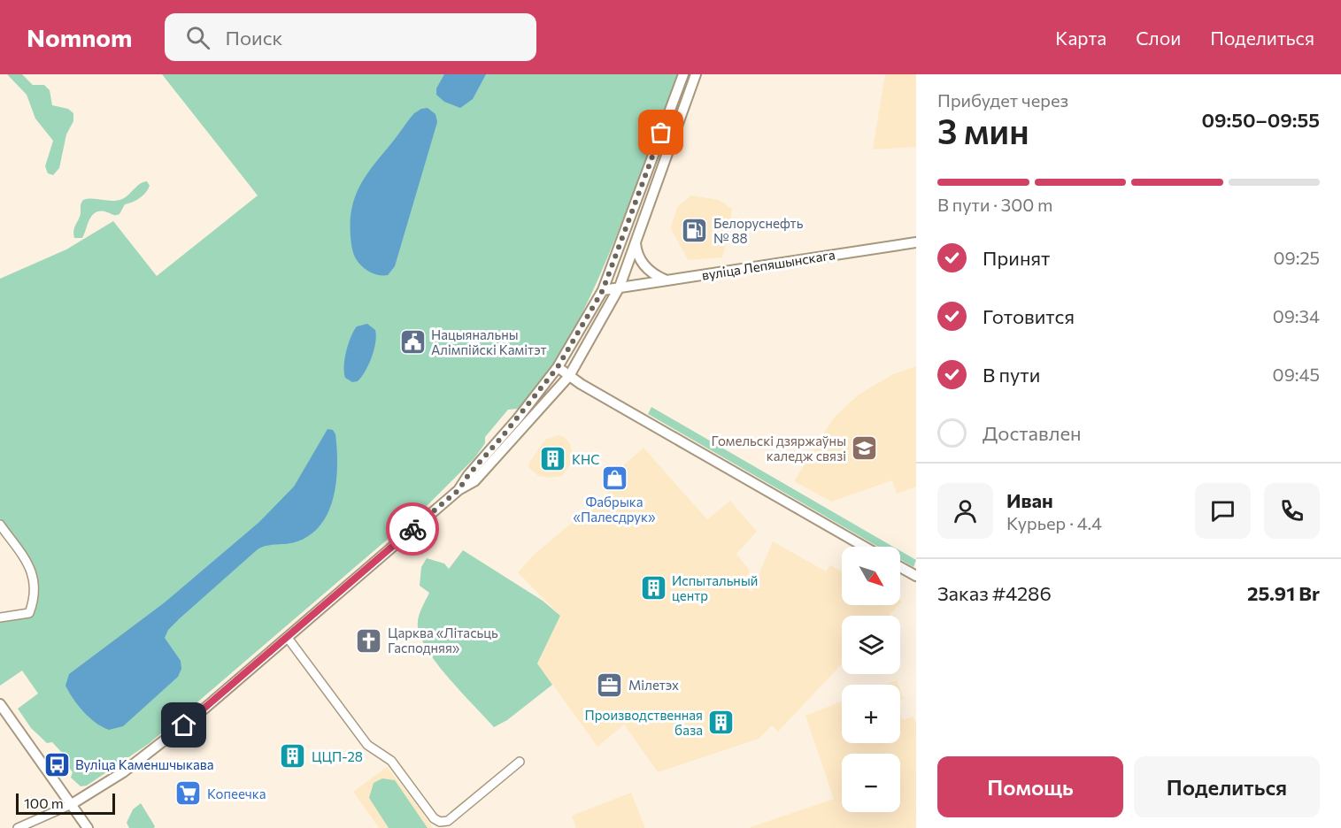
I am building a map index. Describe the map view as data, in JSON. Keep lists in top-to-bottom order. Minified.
{"streets":{"main road":["вуліца Лепяшынскага"]},"places":{"fuel station":["Белоруснефть № 88"],"public building":["Нацыянальны Алімпійскі Камітэт"],"school or university":["Гомельскі дзяржаўны каледж связі"],"building":["КНС","Испытальный центр","Производственная база","ЦЦП-28"],"shop":["Фабрыка «Палесдрук»"],"church":["Царква «Літасьць Гасподняя»"],"office":["Мілетэх"],"bus stop":["Вуліца Каменшчыкава"],"supermarket":["Копеечка"]},"scale_bar":"100 m","north":"bottom right","page":{"header":"Nomnom","search":"Поиск","nav":["Карта","Слои","Поделиться"],"heading":["3 мин","Прибудет через","09:50–09:55"],"panel":["Иван","Курьер · 4.4","Заказ #4286","25.91 Br"],"bar":"В пути · 300 m","list":[["Принят","09:25"],["Готовится","09:34"],["В пути","09:45"],"Доставлен"],"map_buttons":["+","−"],"buttons":["Помощь","Поделиться"],"scale":"100 m"}}
